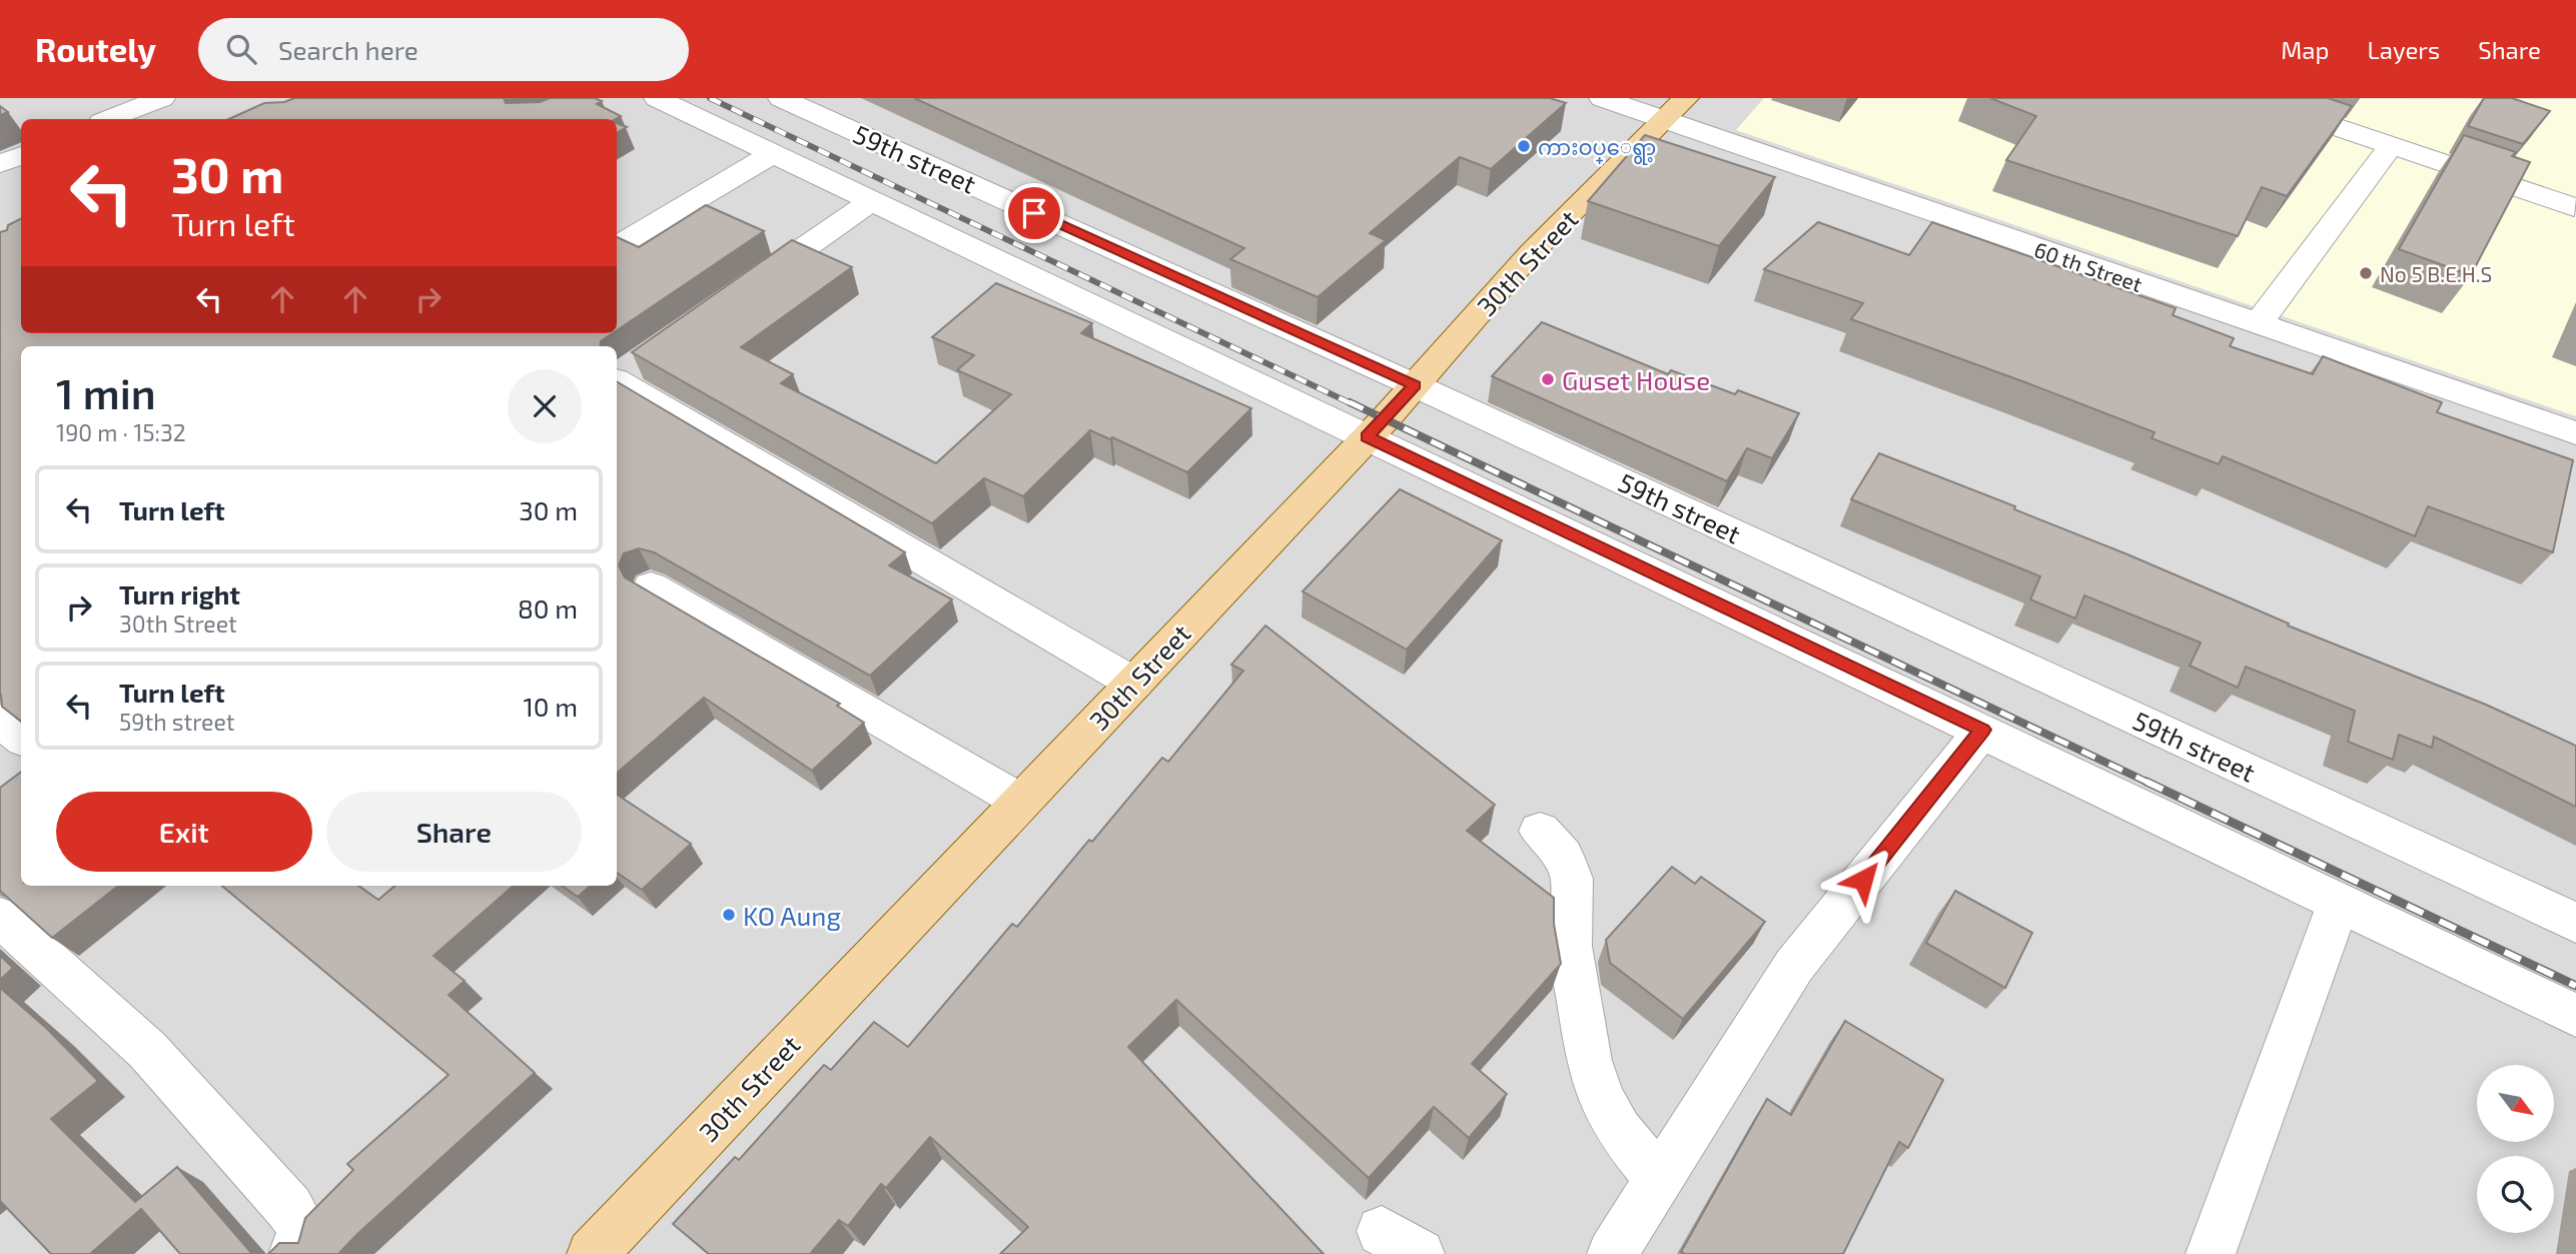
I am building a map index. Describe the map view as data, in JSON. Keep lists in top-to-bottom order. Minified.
{"streets":{"main road":["30th Street"],"street":["59th street","60 th Street"]},"crossings":[["59th street","30th Street"],["30th Street","60 th Street"]],"places":["ကားဝပ္ေရွာ့","No 5 B.E.H.S","Guset House","KO Aung"],"north":"bottom right","page":{"header":"Routely","search":"Search here","nav":["Map","Layers","Share"],"turn":["30 m","Turn left"],"heading":["1 min","190 m · 15:32"],"list":[{"name":"Turn left","value":"30 m"},{"name":"Turn right","note":"30th Street","value":"80 m"},{"name":"Turn left","note":"59th street","value":"10 m"}],"buttons":["Exit","Share"]}}
